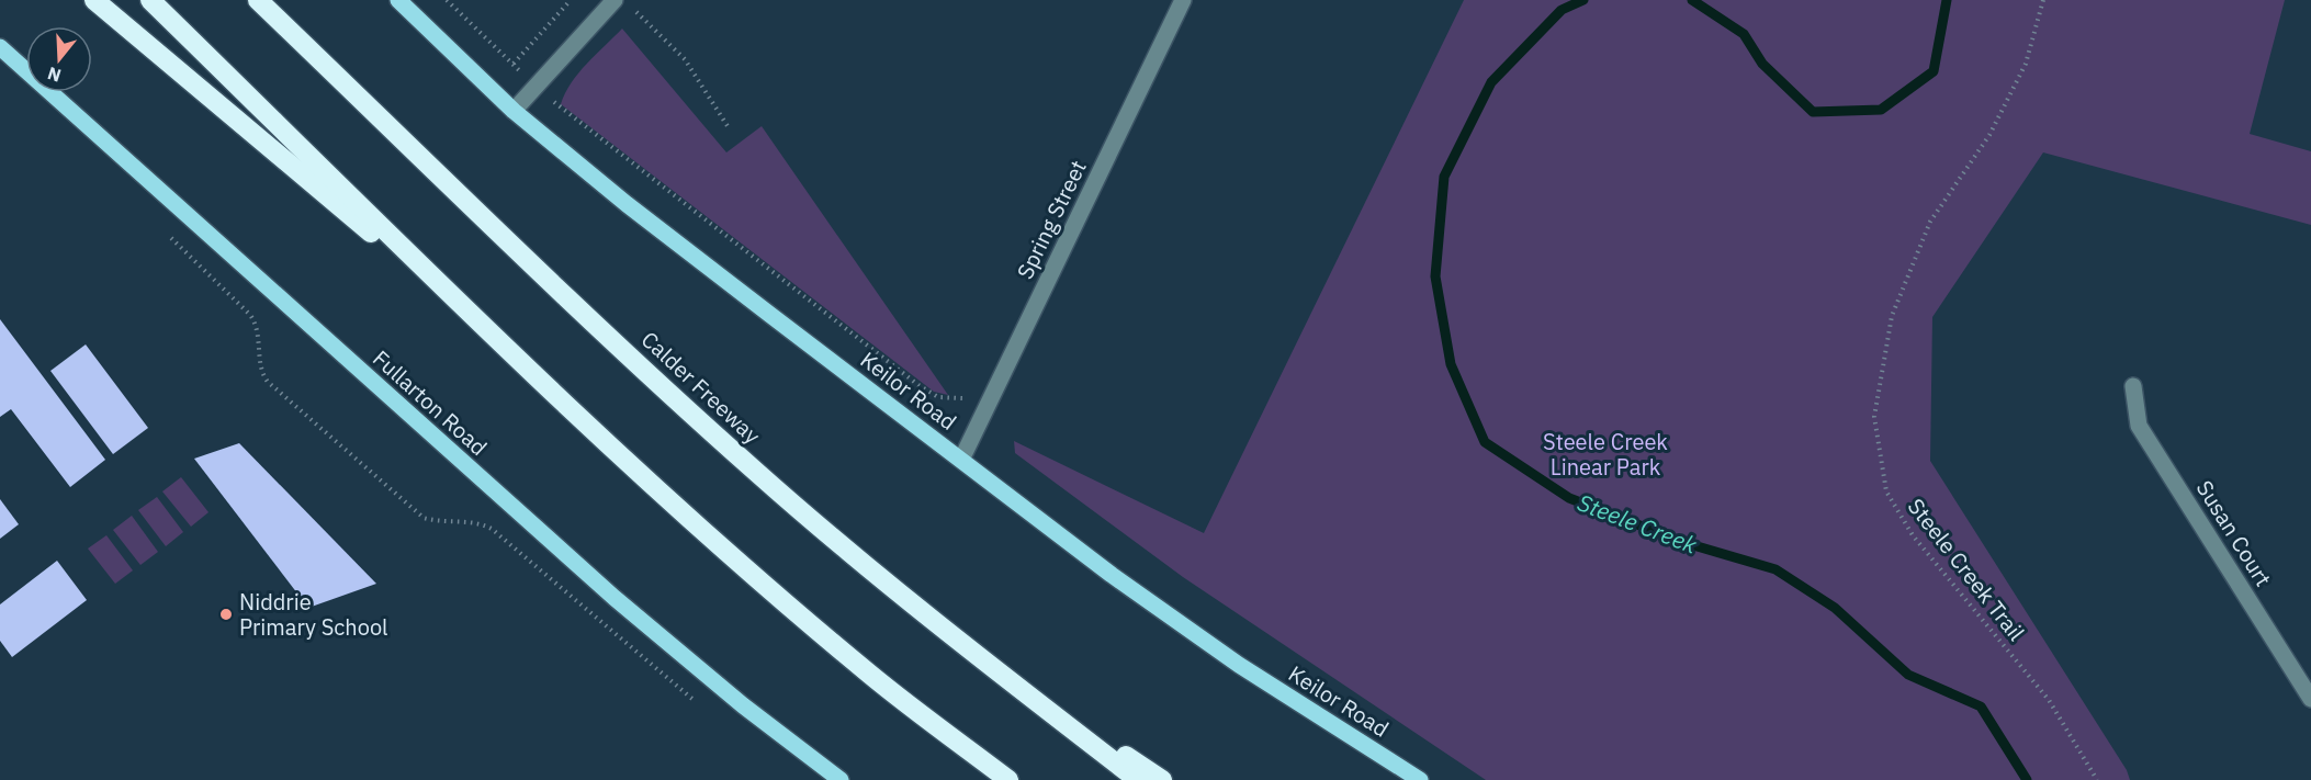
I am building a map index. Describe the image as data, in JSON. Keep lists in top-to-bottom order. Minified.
{"streets":{"highway":["Calder Freeway"],"main road":["Keilor Road","Fullarton Road"],"street":["Spring Street","Susan Court"],"path":["Steele Creek Trail"]},"crossings":[["Spring Street","Keilor Road"]],"water":["Steele Creek"],"parks":["Steele Creek Linear Park"],"places":["Niddrie Primary School"],"north":"bottom"}
